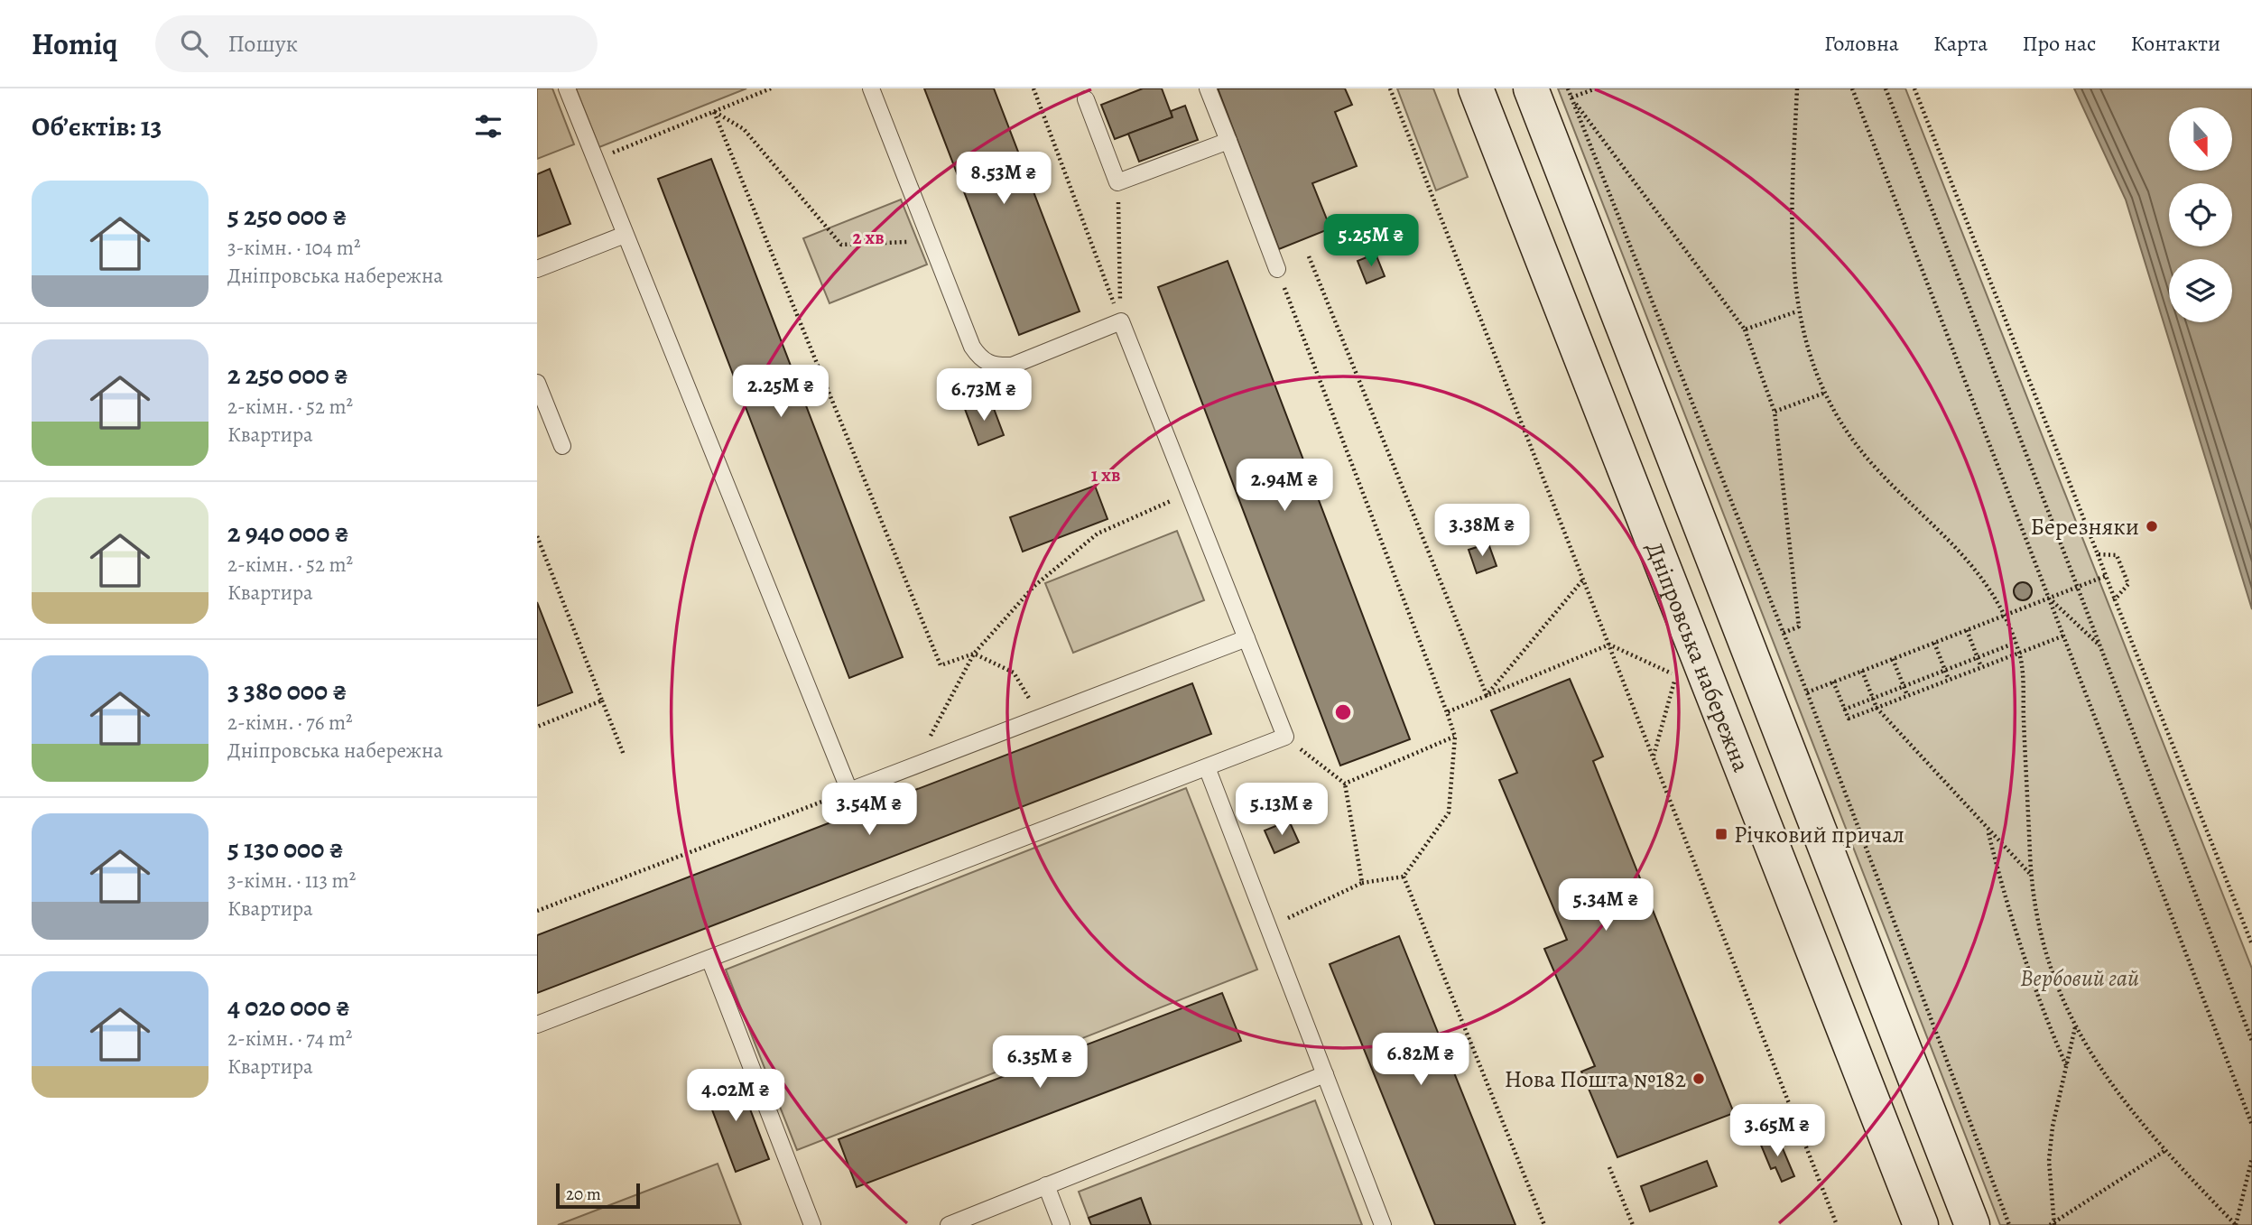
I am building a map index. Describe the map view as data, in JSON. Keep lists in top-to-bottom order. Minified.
{"streets":{"main road":["Дніпровська набережна"]},"parks":["Вербовий гай"],"places":{"other":["Березняки","Нова Пошта №182"],"transit":["Річковий причал"]},"scale_bar":"20 m","north":"bottom","page":{"header":"Homiq","search":"Пошук","nav":["Головна","Карта","Про нас","Контакти"],"heading":"Об’єктів: 13","price":["8.53M ₴","5.25M ₴","2.25M ₴","6.73M ₴","2.94M ₴","3.38M ₴","3.54M ₴","5.13M ₴","5.34M ₴","6.82M ₴","6.35M ₴","4.02M ₴","3.65M ₴"],"list":[{"name":"5 250 000 ₴","note":"3-кімн. · 104 m² · Дніпровська набережна"},{"name":"2 250 000 ₴","note":"2-кімн. · 52 m² · Квартира"},{"name":"2 940 000 ₴","note":"2-кімн. · 52 m² · Квартира"},{"name":"3 380 000 ₴","note":"2-кімн. · 76 m² · Дніпровська набережна"},{"name":"5 130 000 ₴","note":"3-кімн. · 113 m² · Квартира"},{"name":"4 020 000 ₴","note":"2-кімн. · 74 m² · Квартира"}],"scale":"20 m"},"rings":["2 хв","1 хв"]}
